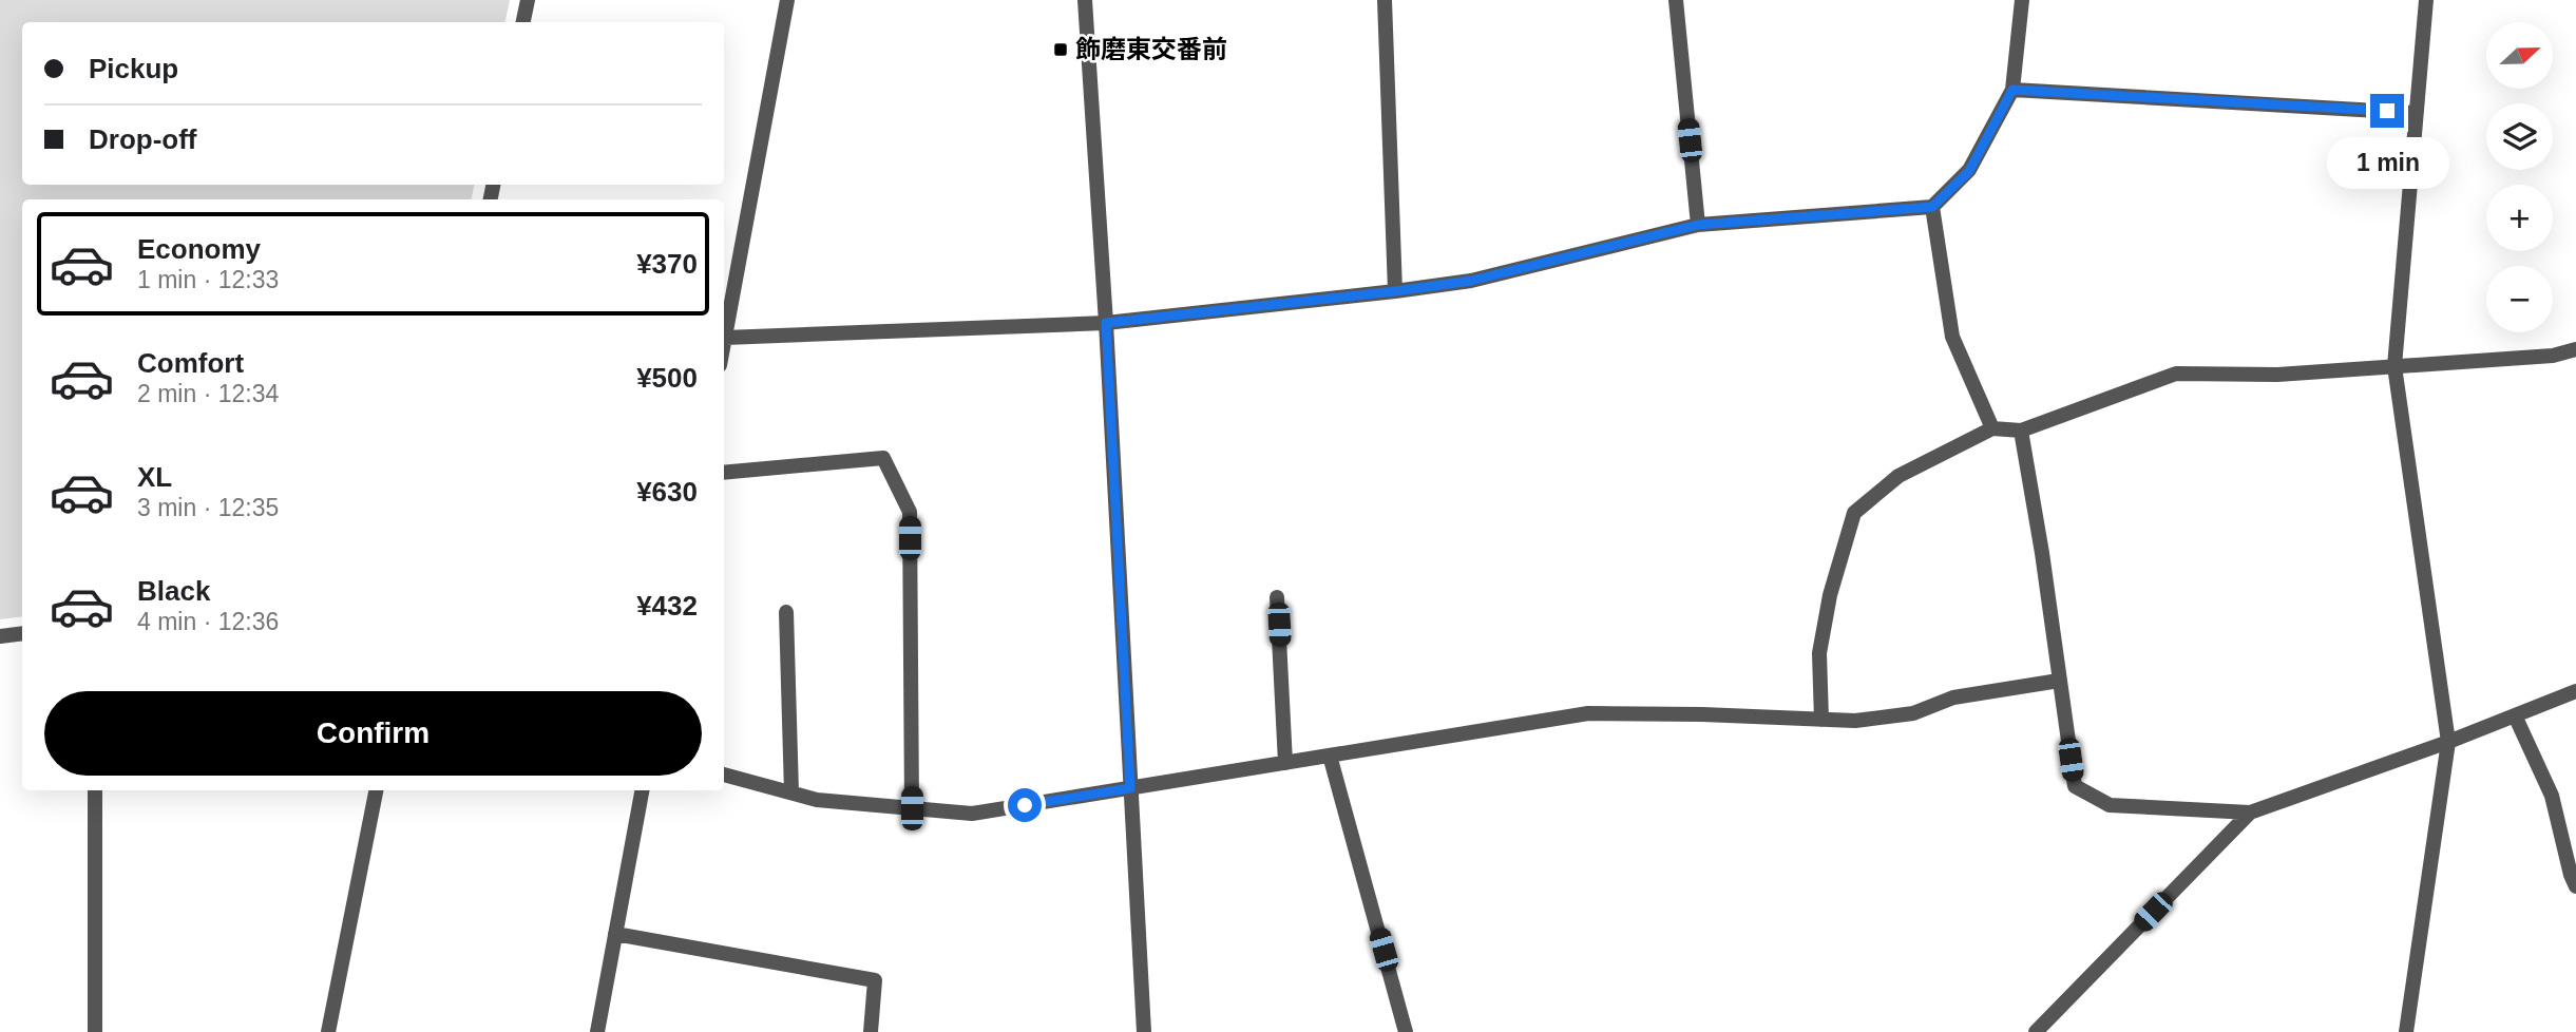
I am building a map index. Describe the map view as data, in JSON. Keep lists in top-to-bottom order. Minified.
{"places":{"transit":["飾磨東交番前"]},"north":"right","page":{"map_buttons":["+","−"],"banner":["Pickup","Drop-off"],"bubble":"1 min","list":[{"name":"Economy","note":"1 min · 12:33","value":"¥370"},{"name":"Comfort","note":"2 min · 12:34","value":"¥500"},{"name":"XL","note":"3 min · 12:35","value":"¥630"},{"name":"Black","note":"4 min · 12:36","value":"¥432"}],"buttons":"Confirm"}}
